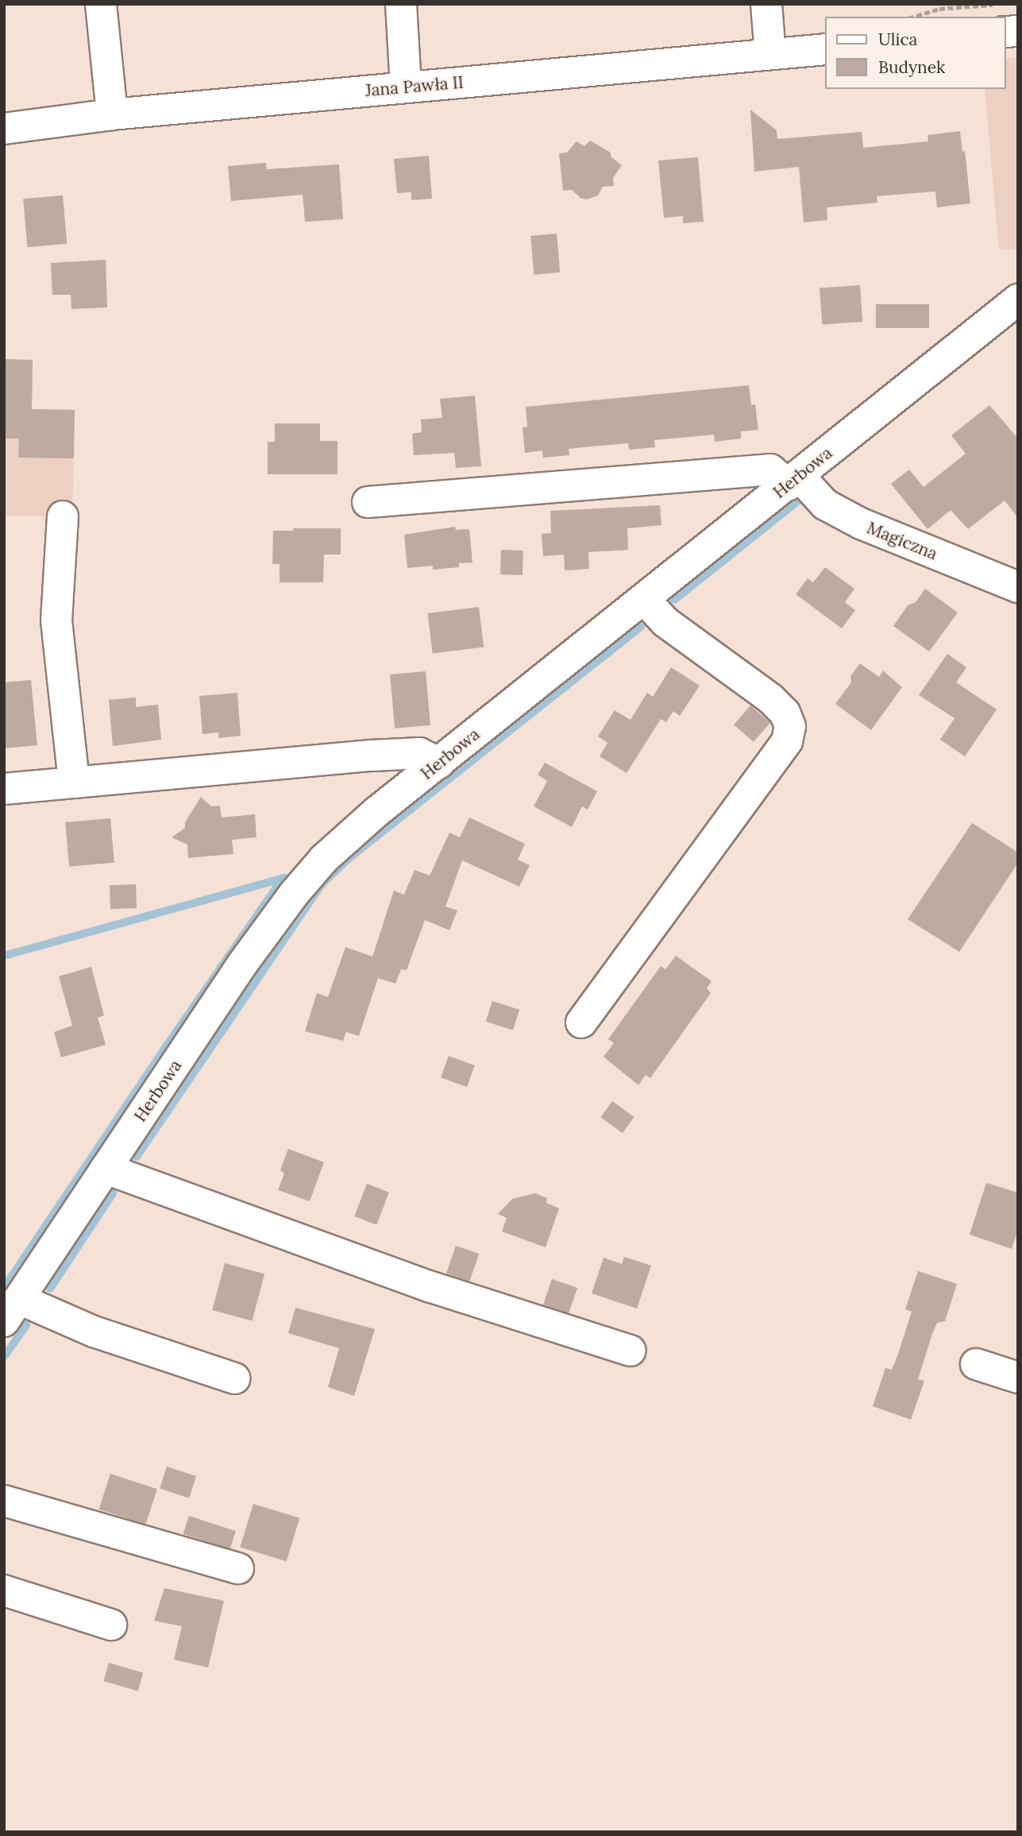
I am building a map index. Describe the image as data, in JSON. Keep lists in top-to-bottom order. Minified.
{"streets":{"street":["Jana Pawła II","Herbowa","Magiczna"]},"crossings":[["Herbowa","Magiczna"]],"legend":["Ulica","Budynek"]}
